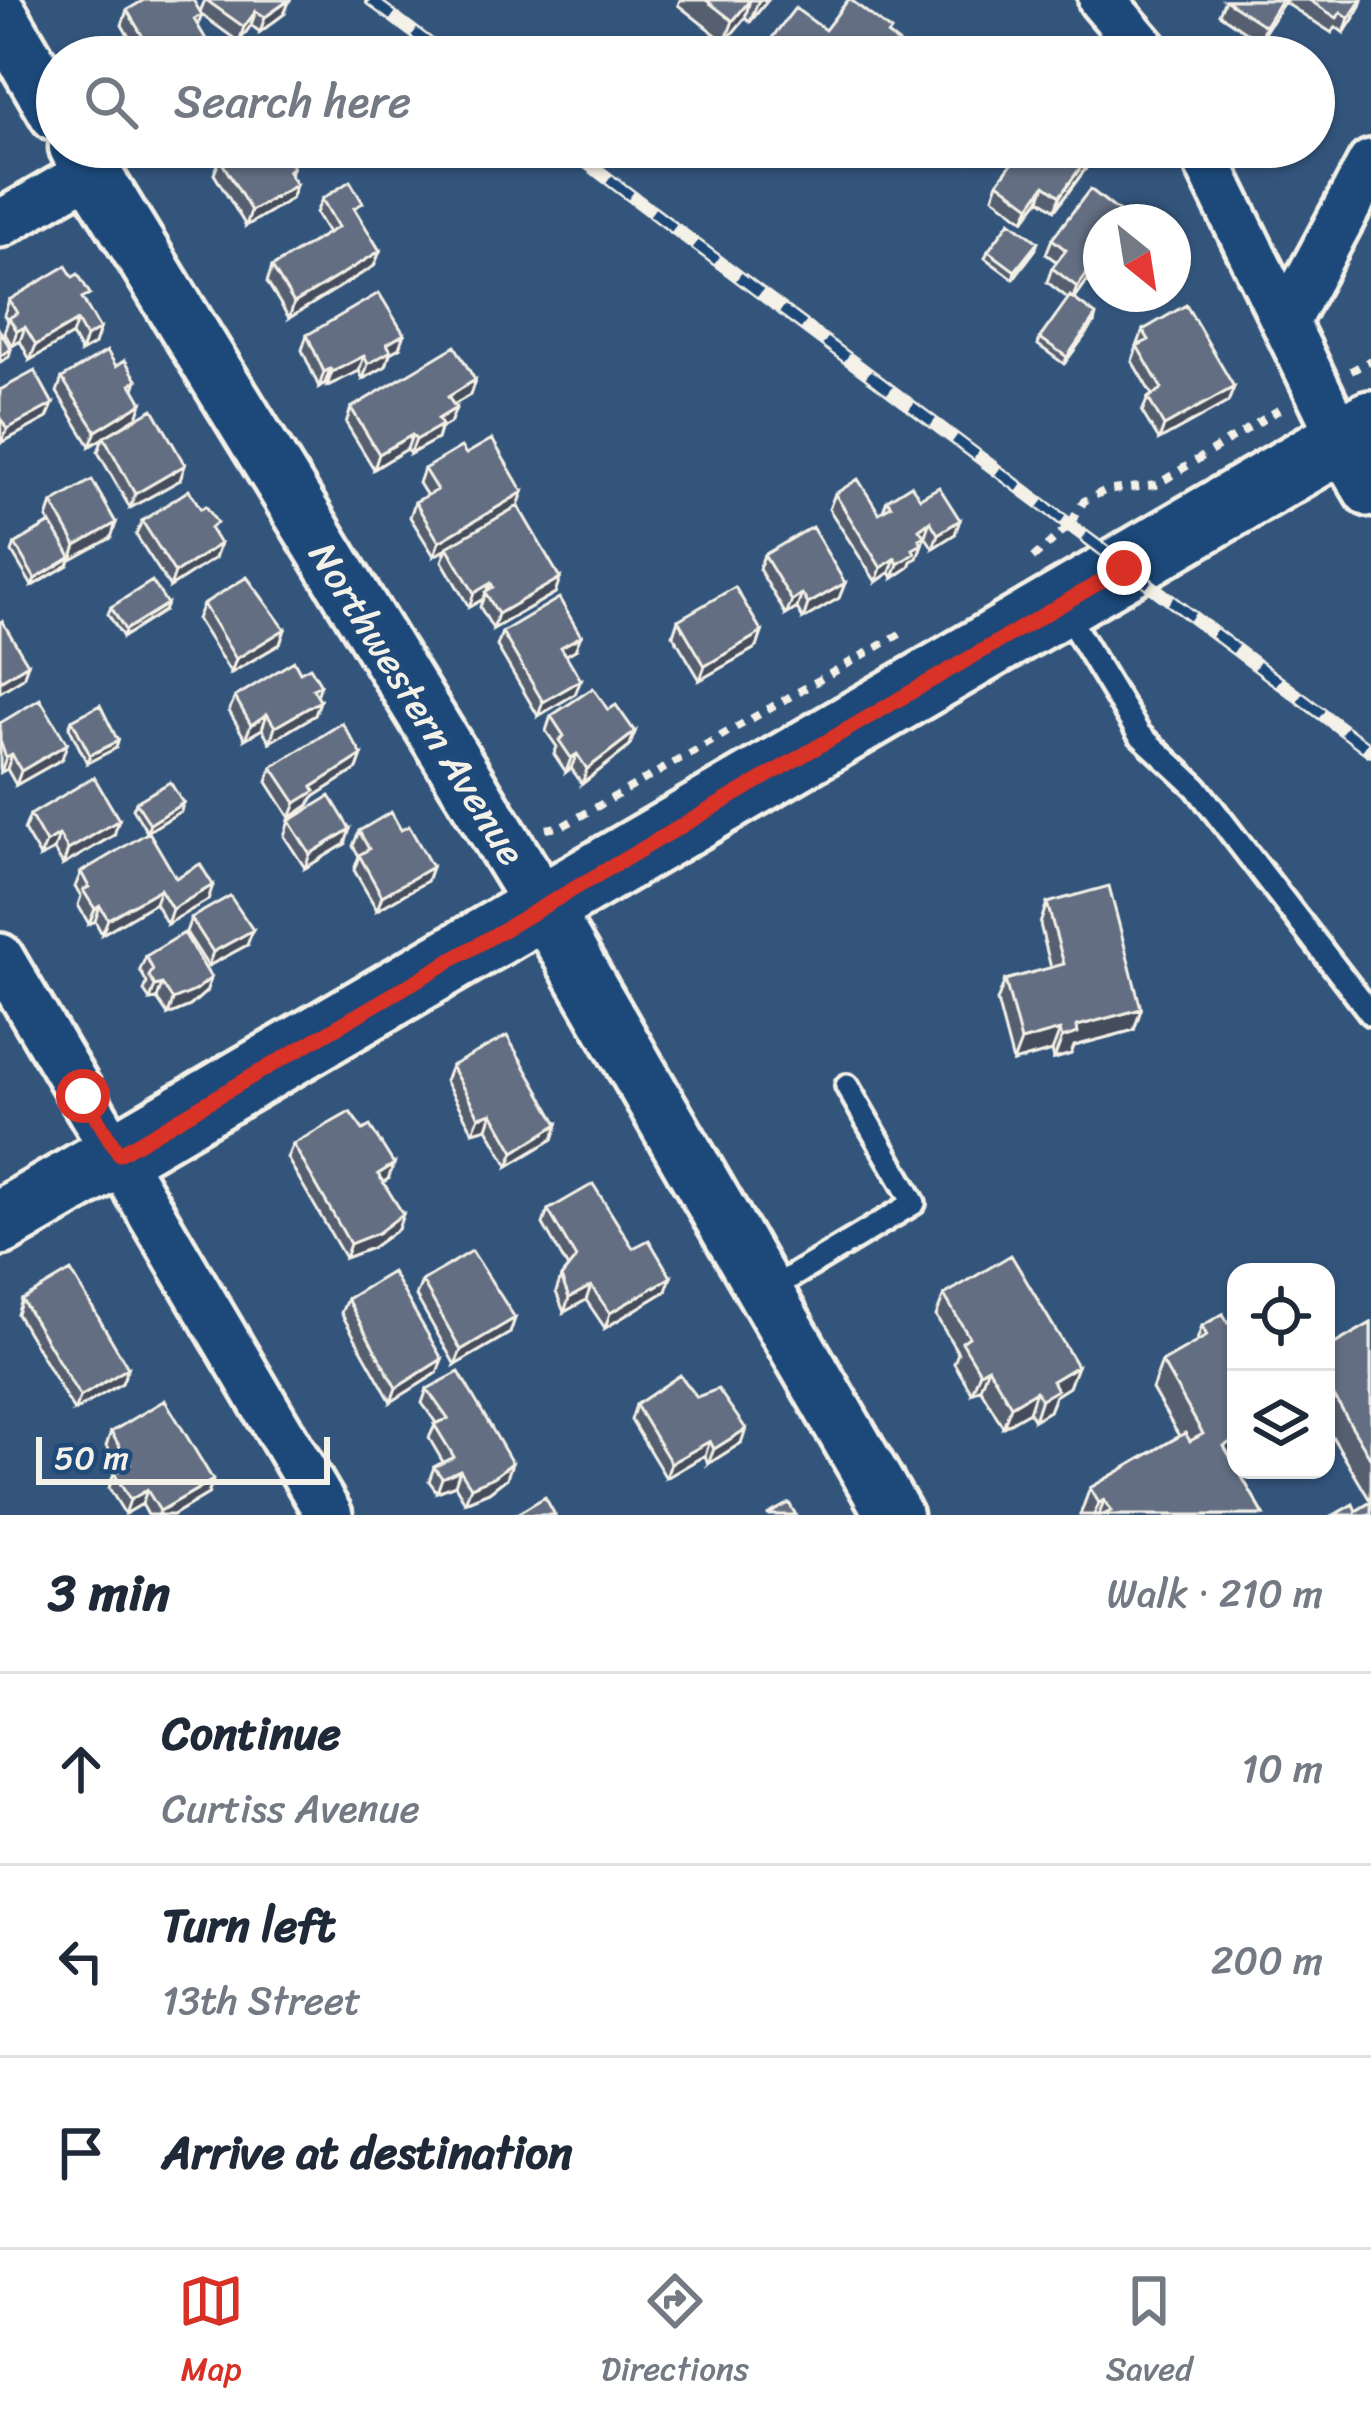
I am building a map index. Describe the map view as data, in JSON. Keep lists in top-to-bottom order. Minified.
{"streets":{"street":["Northwestern Avenue"]},"scale_bar":"50 m","north":"bottom right","page":{"search":"Search here","scale":"50 m","heading":["3 min","Walk · 210 m"],"list":[["Continue","Curtiss Avenue","10 m"],["Turn left","13th Street","200 m"],"Arrive at destination"],"nav":["Map","Directions","Saved"]}}
